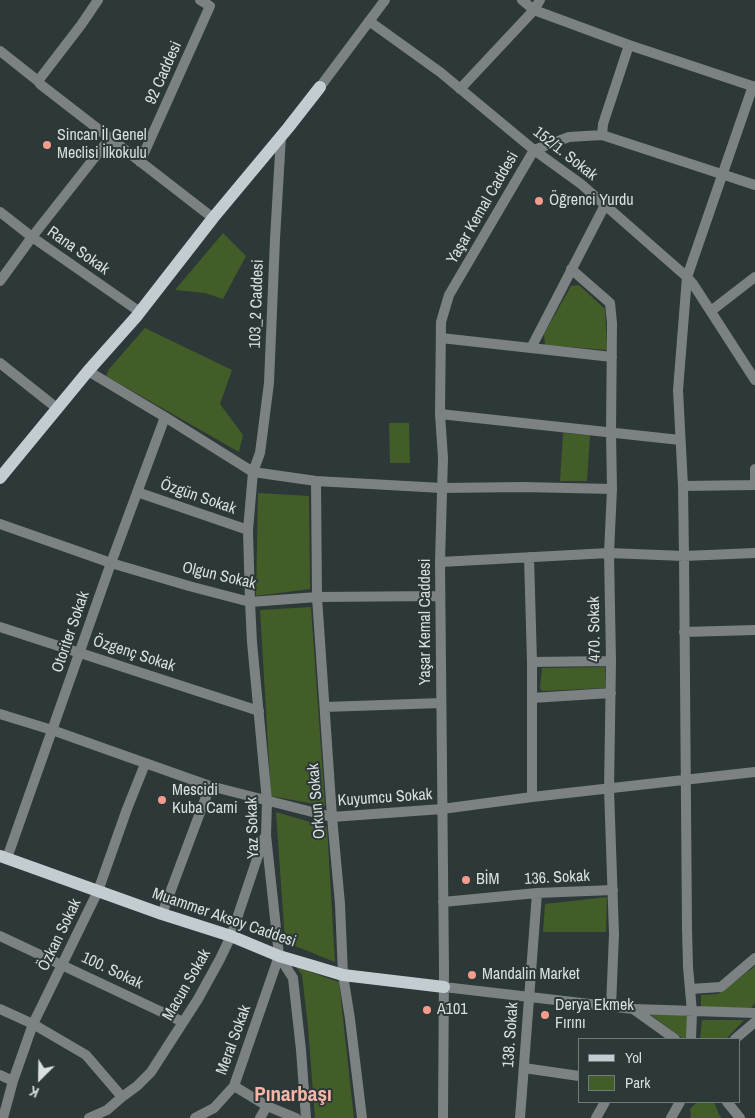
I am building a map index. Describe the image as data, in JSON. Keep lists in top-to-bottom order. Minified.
{"streets":{"main road":["Muammer Aksoy Caddesi"],"street":["92 Caddesi","152/1. Sokak","Yaşar Kemal Caddesi","Rana Sokak","103_2 Caddesi","Özgün Sokak","Olgun Sokak","470. Sokak","Otoriter Sokak","Özgenç Sokak","Kuyumcu Sokak","Orkun Sokak","Yaz Sokak","136. Sokak","Özkan Sokak","100. Sokak","Macun Sokak","138. Sokak","Meral Sokak"]},"crossings":[["152/1. Sokak","Yaşar Kemal Caddesi"],["Yaşar Kemal Caddesi","Olgun Sokak"],["Yaşar Kemal Caddesi","Kuyumcu Sokak"],["Yaşar Kemal Caddesi","136. Sokak"],["Yaşar Kemal Caddesi","Muammer Aksoy Caddesi"],["103_2 Caddesi","Yaz Sokak"],["Özgün Sokak","Otoriter Sokak"],["Özgün Sokak","Yaz Sokak"],["Olgun Sokak","Otoriter Sokak"],["Olgun Sokak","Orkun Sokak"],["Olgun Sokak","Yaz Sokak"],["470. Sokak","Kuyumcu Sokak"],["470. Sokak","136. Sokak"],["Otoriter Sokak","Özgenç Sokak"],["Otoriter Sokak","Kuyumcu Sokak"],["Otoriter Sokak","Muammer Aksoy Caddesi"],["Özgenç Sokak","Yaz Sokak"],["Kuyumcu Sokak","Orkun Sokak"],["Kuyumcu Sokak","Yaz Sokak"],["Kuyumcu Sokak","Özkan Sokak"],["Orkun Sokak","Muammer Aksoy Caddesi"],["Yaz Sokak","Muammer Aksoy Caddesi"],["Yaz Sokak","Macun Sokak"],["Yaz Sokak","Meral Sokak"],["136. Sokak","138. Sokak"],["Muammer Aksoy Caddesi","Özkan Sokak"],["Muammer Aksoy Caddesi","Macun Sokak"],["Muammer Aksoy Caddesi","Meral Sokak"],["Özkan Sokak","100. Sokak"],["100. Sokak","Macun Sokak"]],"districts":["Pınarbaşı"],"places":["Sincan İl Genel Meclisi İlkokulu","Öğrenci Yurdu","Mescidi Kuba Cami","BİM","Mandalin Market","A101","Derya Ekmek Fırını"],"legend":["Yol","Park"],"north":"bottom left"}
